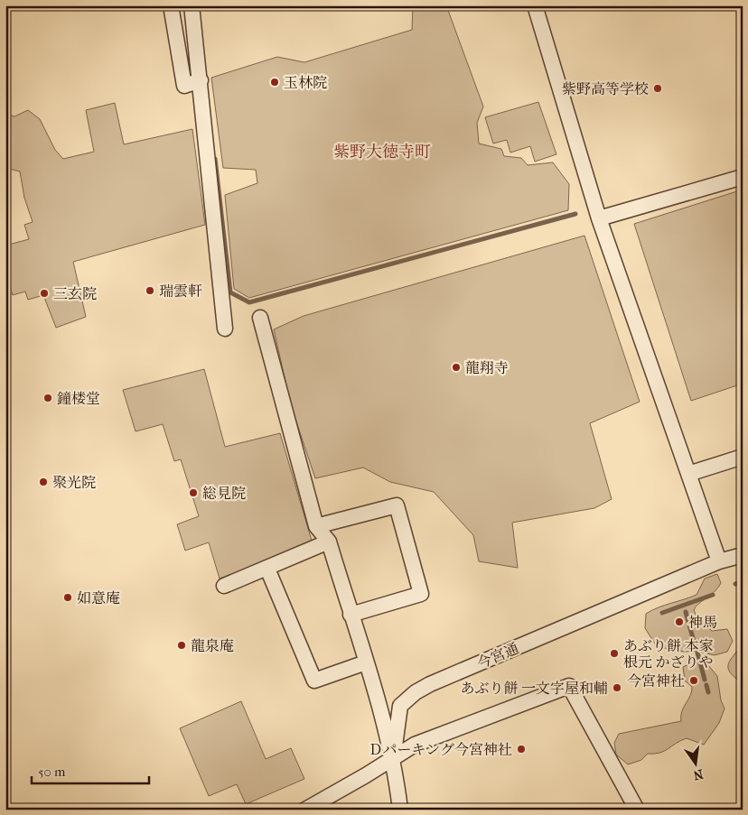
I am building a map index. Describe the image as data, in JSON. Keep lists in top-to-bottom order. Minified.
{"streets":{"street":["今宮通"]},"districts":["紫野大徳寺町"],"places":["玉林院","紫野高等学校","瑞雲軒","三玄院","龍翔寺","鐘楼堂","聚光院","総見院","如意庵","神馬","龍泉庵","あぶり餅 本家 根元 かざりや","今宮神社","あぶり餅 一文字屋和輔","Ｄパーキング今宮神社"],"scale_bar":"50 m","north":"bottom"}
